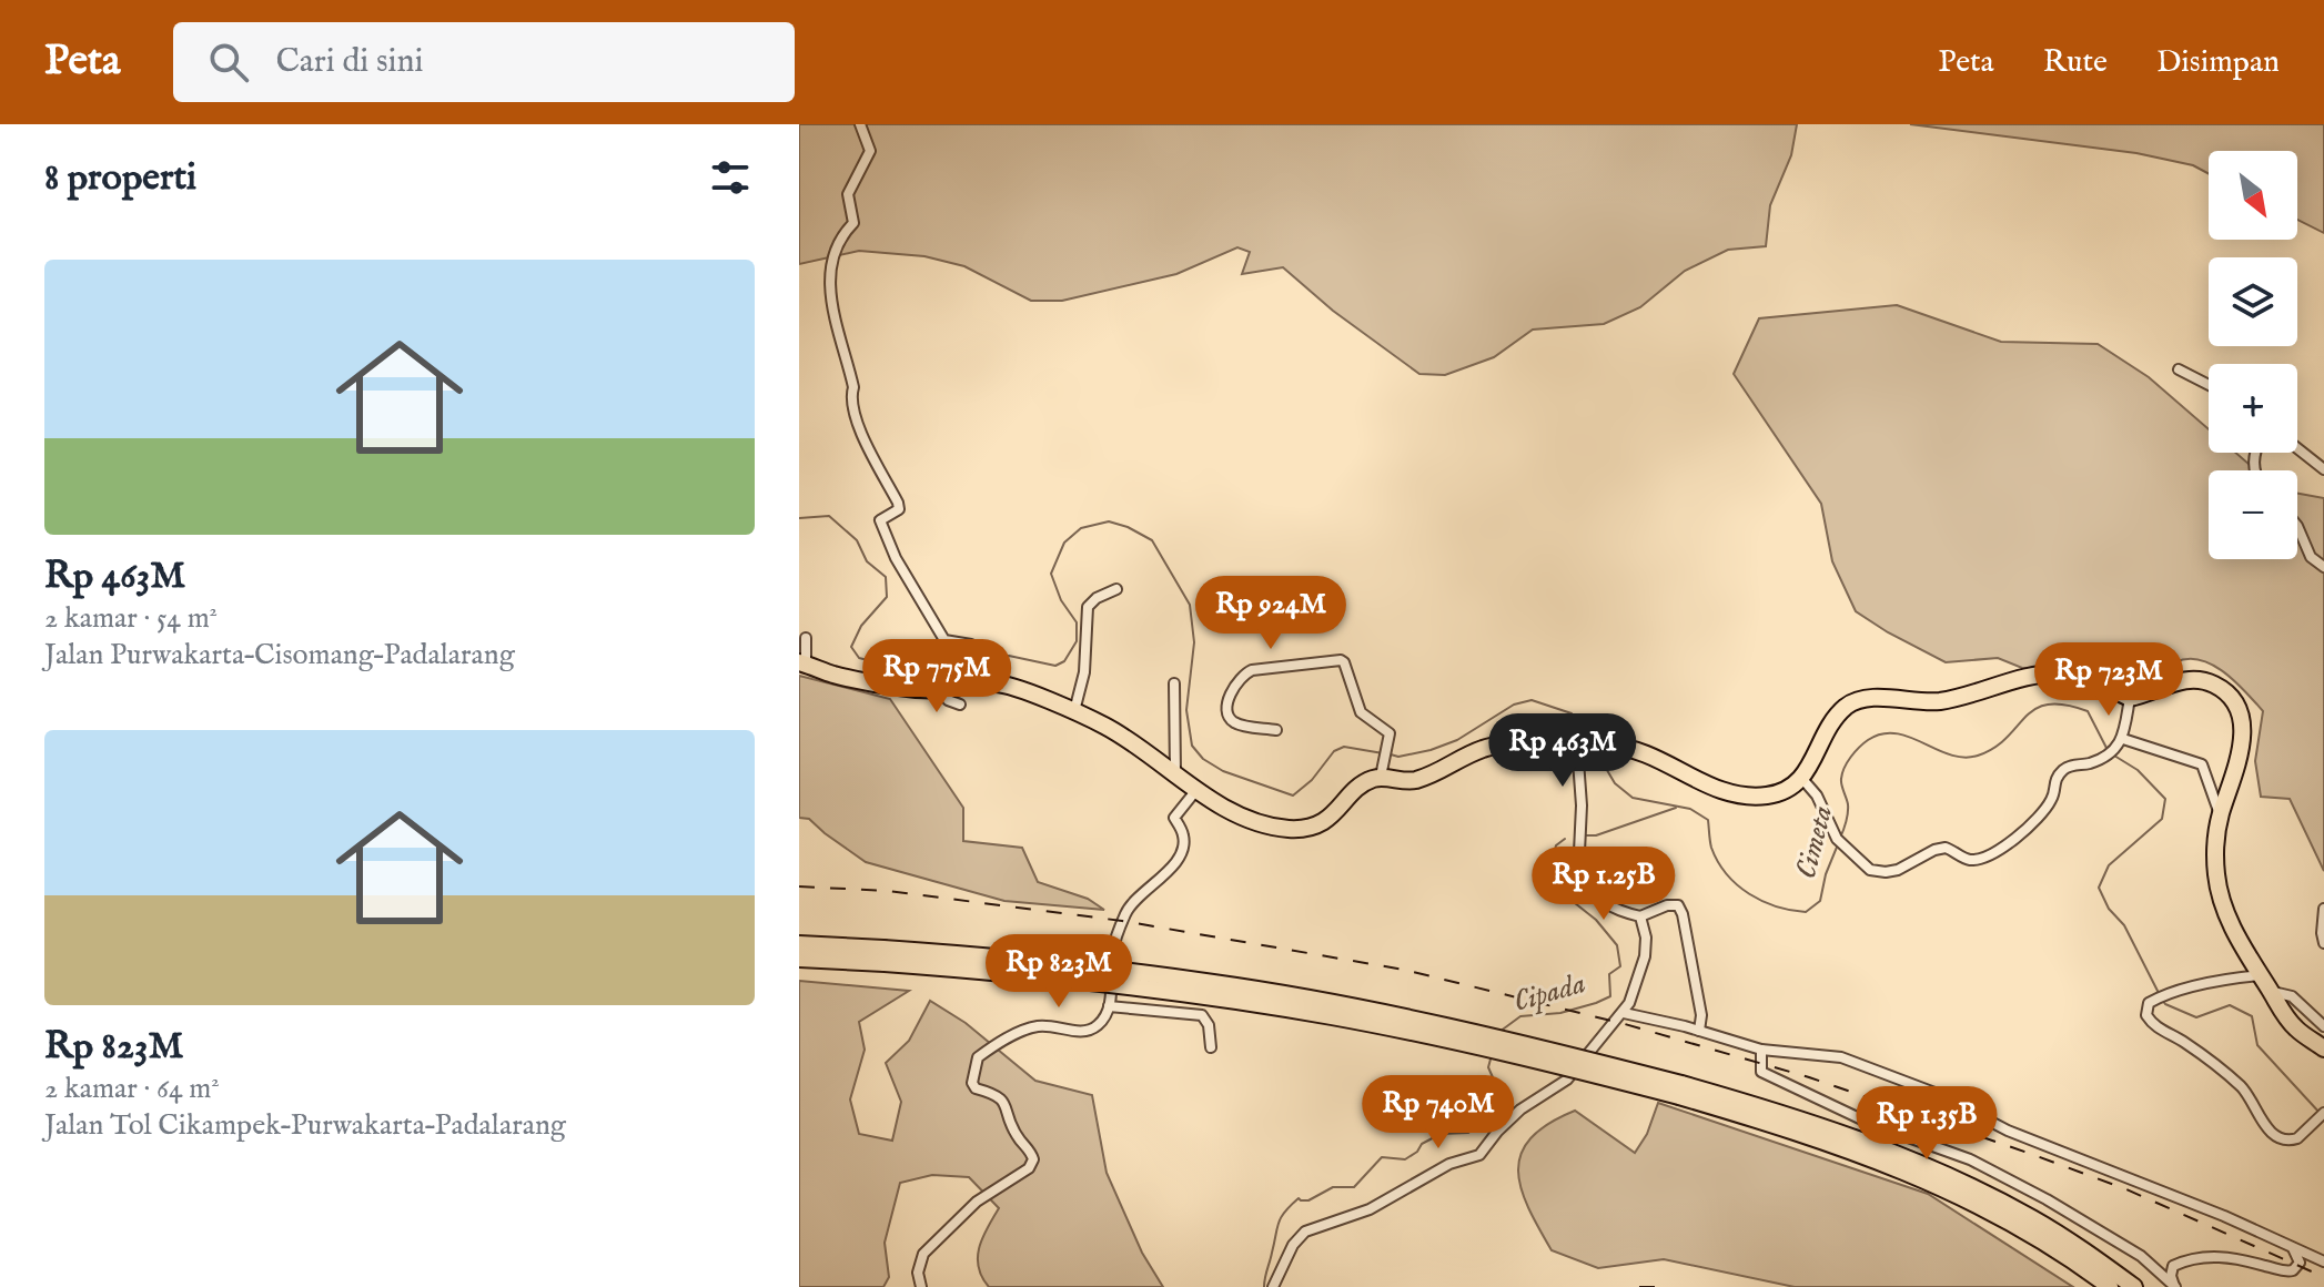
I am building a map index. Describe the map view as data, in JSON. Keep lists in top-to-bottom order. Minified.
{"water":["Cimeta","Cipada"],"north":"bottom right","page":{"header":"Peta","search":"Cari di sini","nav":["Peta","Rute","Disimpan"],"heading":"8 properti","map_buttons":["+","−"],"list":[{"name":"Rp 463M","note":"2 kamar · 54 m² · Jalan Purwakarta–Cisomang–Padalarang"},{"name":"Rp 823M","note":"2 kamar · 64 m² · Jalan Tol Cikampek–Purwakarta–Padalarang"}],"price":["Rp 924M","Rp 775M","Rp 723M","Rp 463M","Rp 1.25B","Rp 823M","Rp 740M","Rp 1.35B"]}}
